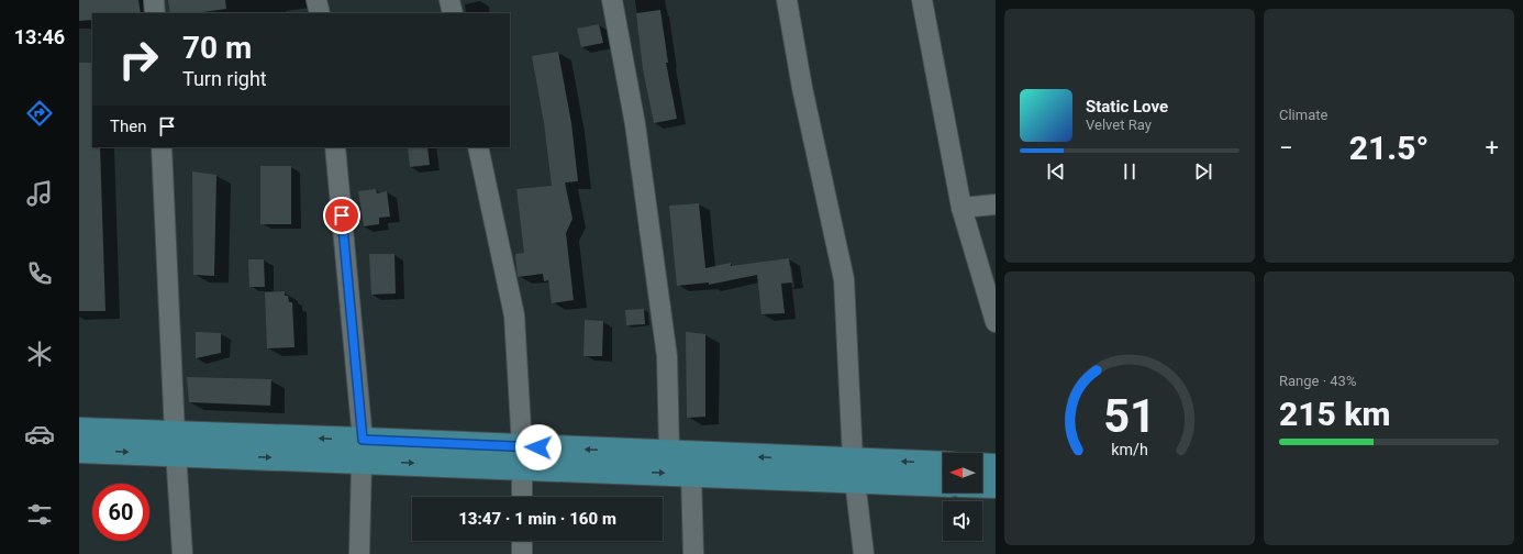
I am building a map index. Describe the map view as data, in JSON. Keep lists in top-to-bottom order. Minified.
{"north":"left","page":{"tabs":"13:46","tile":["Climate",["Range · 43%","215 km"]],"turn":["70 m","Turn right"],"song":["Static Love","Velvet Ray"],"then":"Then","heat":["−","21.5°","+"],"limit":"60","trip":"13:47 · 1 min · 160 m","gauge":["51","km/h"]}}
